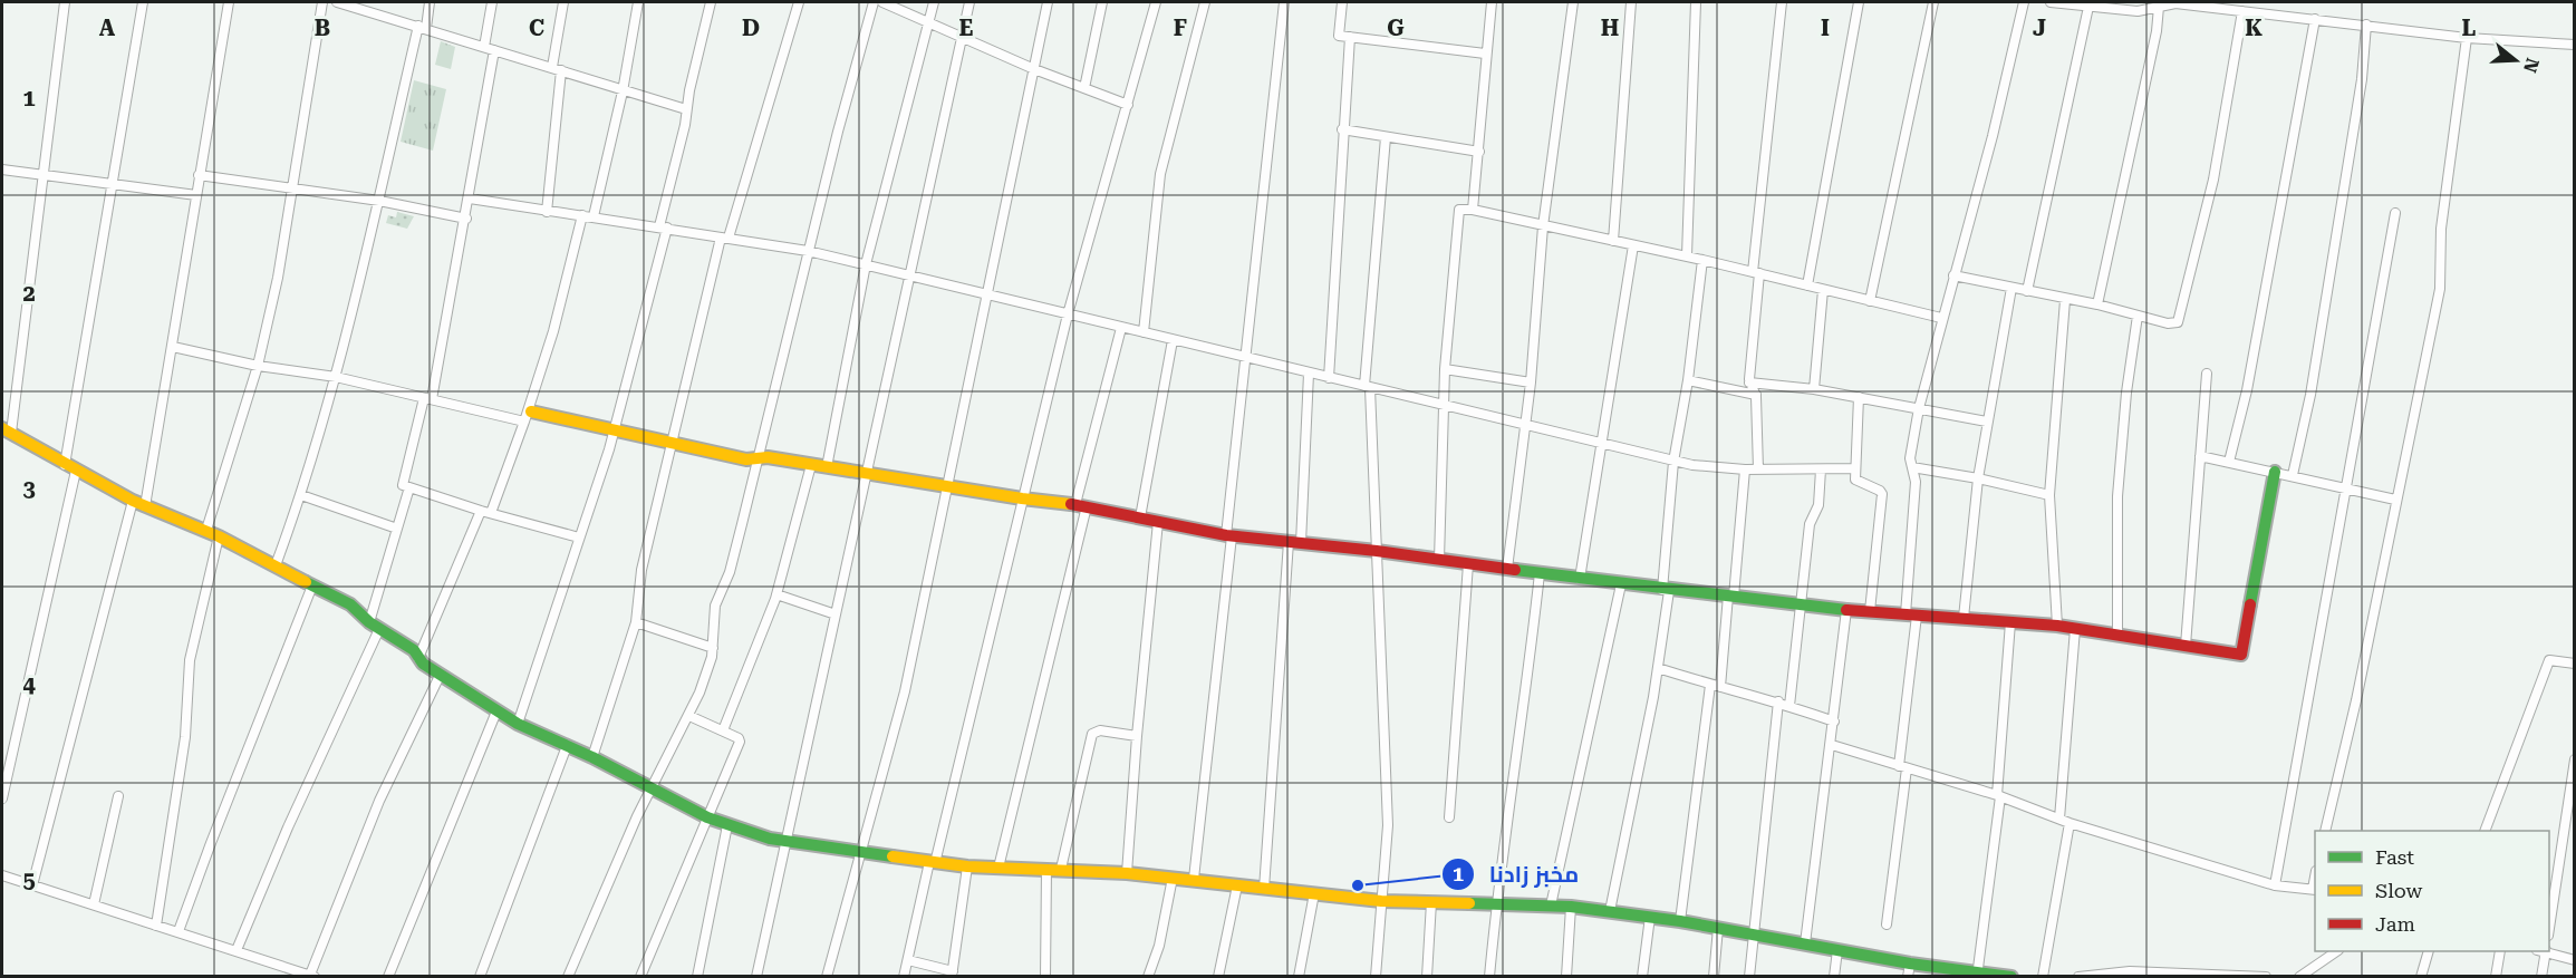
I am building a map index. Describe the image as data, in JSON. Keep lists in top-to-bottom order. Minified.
{"places":["مخبز زادنا"],"legend":["Fast","Slow","Jam"],"north":"right","grid":{"columns":["A","B","C","D","E","F","G","H","I","J","K","L"],"rows":["1","2","3","4","5"]}}
